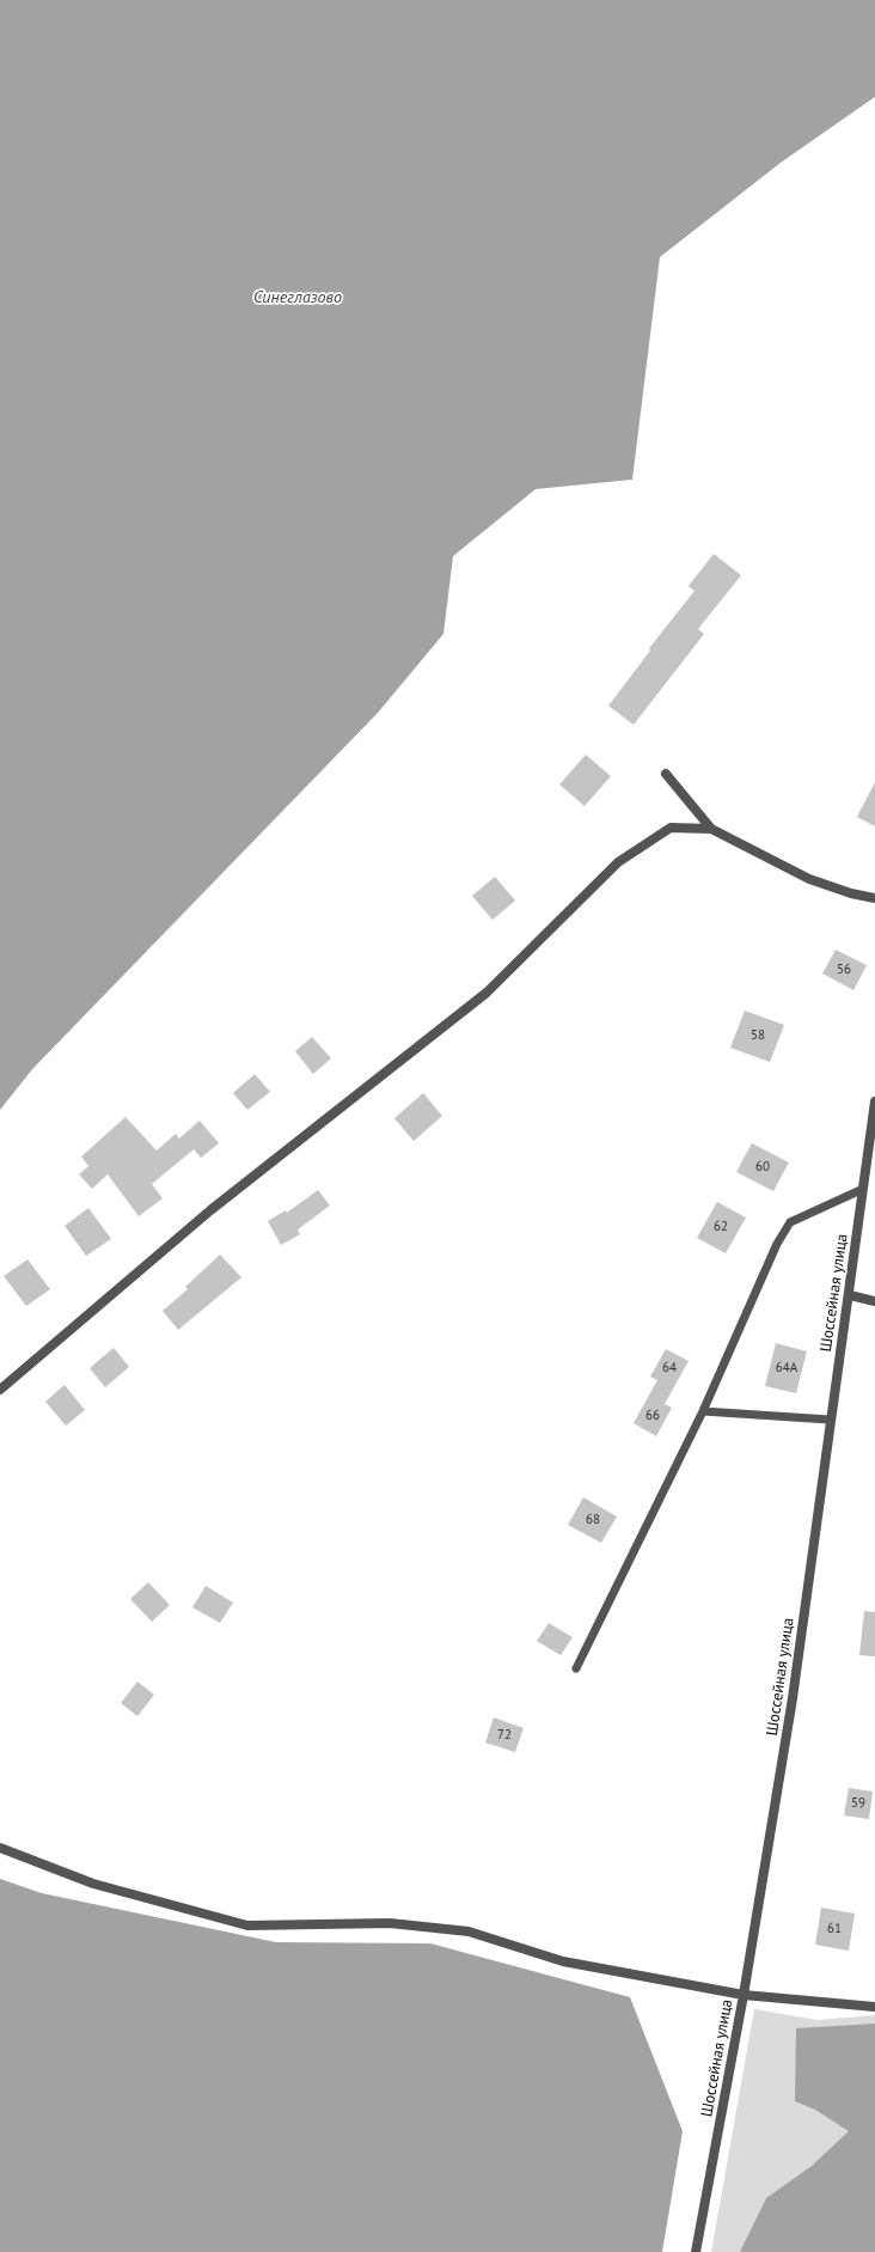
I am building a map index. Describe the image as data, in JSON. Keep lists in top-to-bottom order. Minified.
{"streets":{"street":["Шоссейная улица"]},"water":["Синеглазово"],"house_numbers":["56","58","60","62","64","64А","66","68","72","59","61"]}
